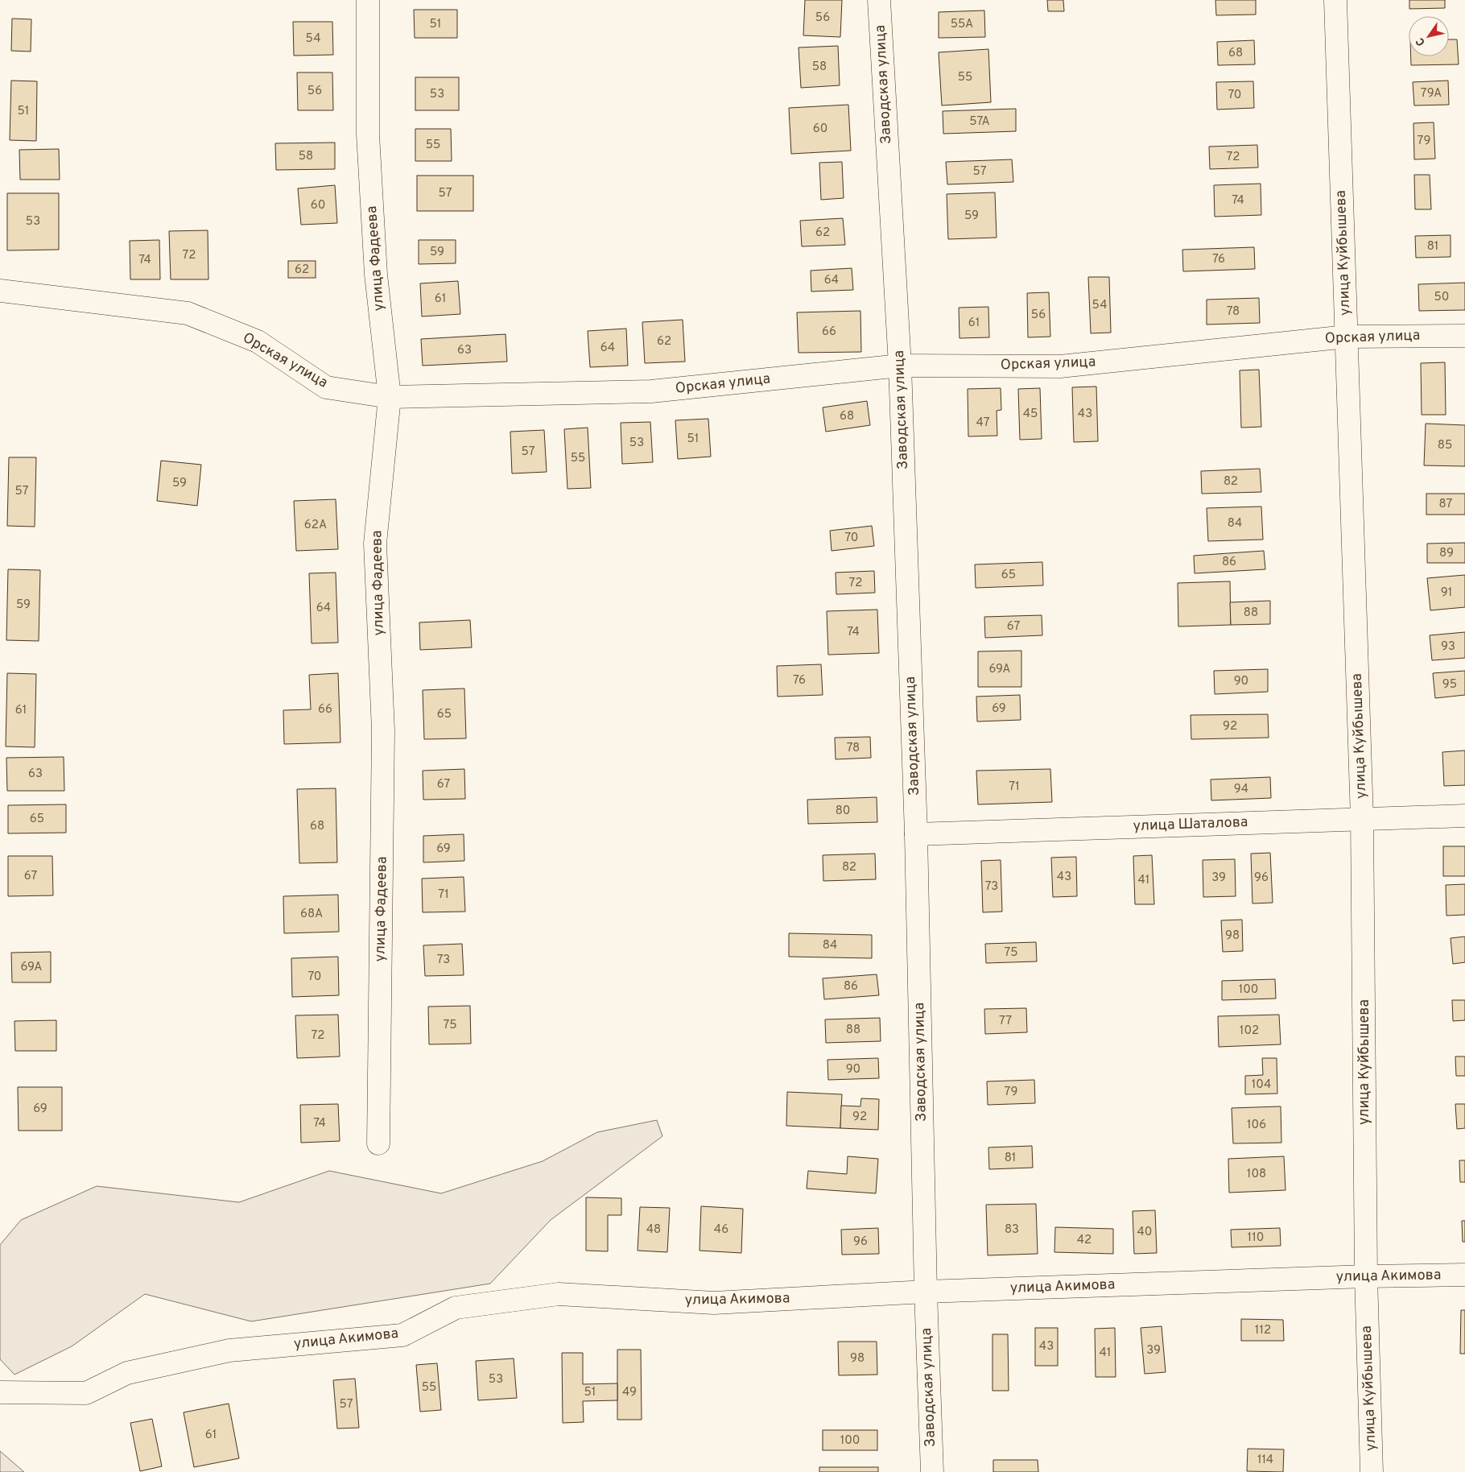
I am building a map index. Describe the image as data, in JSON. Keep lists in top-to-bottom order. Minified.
{"streets":{"street":["Заводская улица","улица Куйбышева","улица Фадеева","Орская улица","улица Шаталова","улица Акимова"]},"crossings":[["Заводская улица","Орская улица"],["Заводская улица","улица Шаталова"],["Заводская улица","улица Акимова"],["улица Куйбышева","Орская улица"],["улица Куйбышева","улица Шаталова"],["улица Куйбышева","улица Акимова"],["улица Фадеева","Орская улица"]],"house_numbers":["56","51","55А","54","68","58","55","56","79А","53","70","51","57А","60","79","55","58","72","57","57","74","60","59","53","62","81","59","72","76","74","62","64","50","61","54","78","56","61","66","62","64","63","45","43","68","47","51","53","85","57","55","82","59","57","87","84","62А","70","89","86","65","72","91","59","64","88","67","74","93","69А","76","90","95","69","66","61","65","92","78","63","67","71","94","80","65","68","69","82","67","43","39","96","41","73","71","68А","98","84","75","73","69А","70","86","100","77","75","88","102","72","90","104","79","69","92","74","106","81","108","48","46","83","40","110","42","96","112","43","39","41","98","53","55","51","49","57","61","100","114"],"north":"bottom left"}
